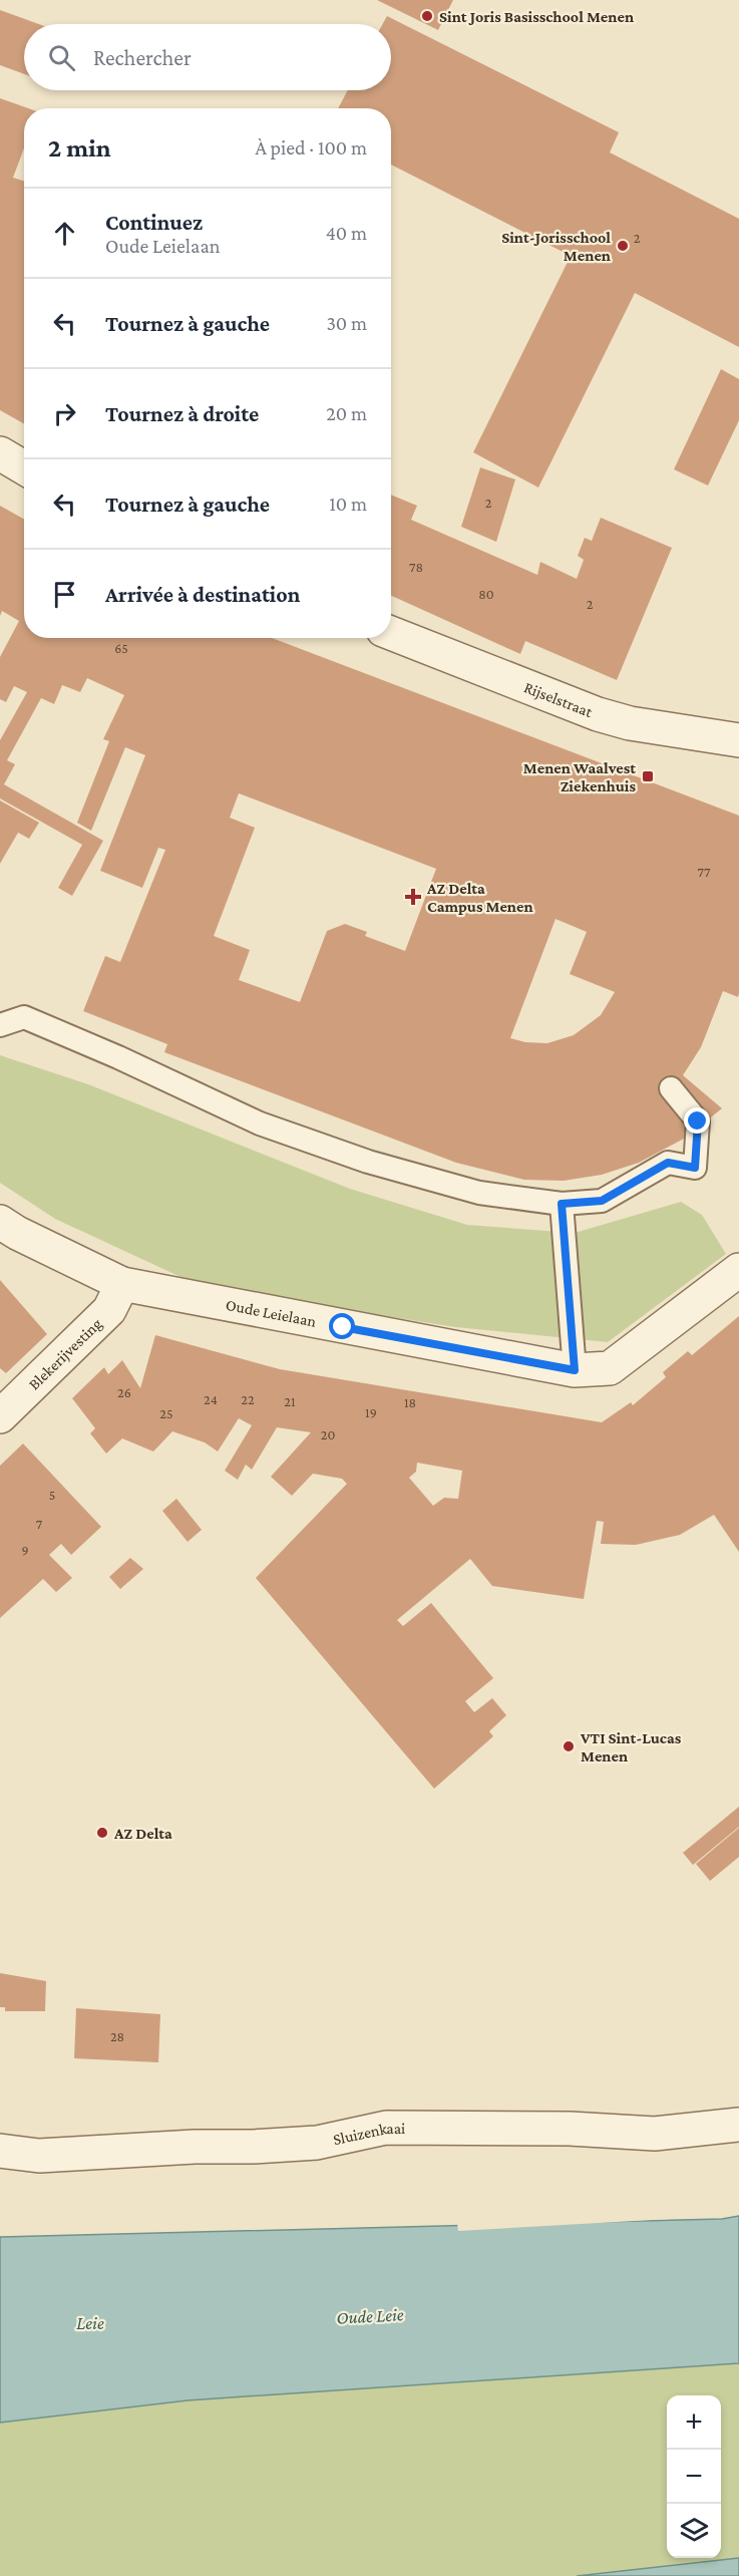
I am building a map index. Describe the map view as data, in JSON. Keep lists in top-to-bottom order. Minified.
{"streets":{"street":["Rijselstraat","Oude Leielaan","Blekerijvesting","Sluizenkaai"]},"crossings":[["Oude Leielaan","Blekerijvesting"]],"water":["Oude Leie","Leie"],"places":{"other":["Sint Joris Basisschool Menen","Sint-Jorisschool Menen","VTI Sint-Lucas Menen","AZ Delta"],"transit":["Menen Waalvest Ziekenhuis"],"health":["AZ Delta Campus Menen"]},"house_numbers":["2","2","78","80","2","65","77","26","24","22","21","18","19","25","20","5","7","9","28"],"page":{"search":"Rechercher","heading":["2 min","À pied · 100 m"],"list":[["Continuez","Oude Leielaan","40 m"],["Tournez à gauche","30 m"],["Tournez à droite","20 m"],["Tournez à gauche","10 m"],"Arrivée à destination"],"map_buttons":["+","−"]}}
